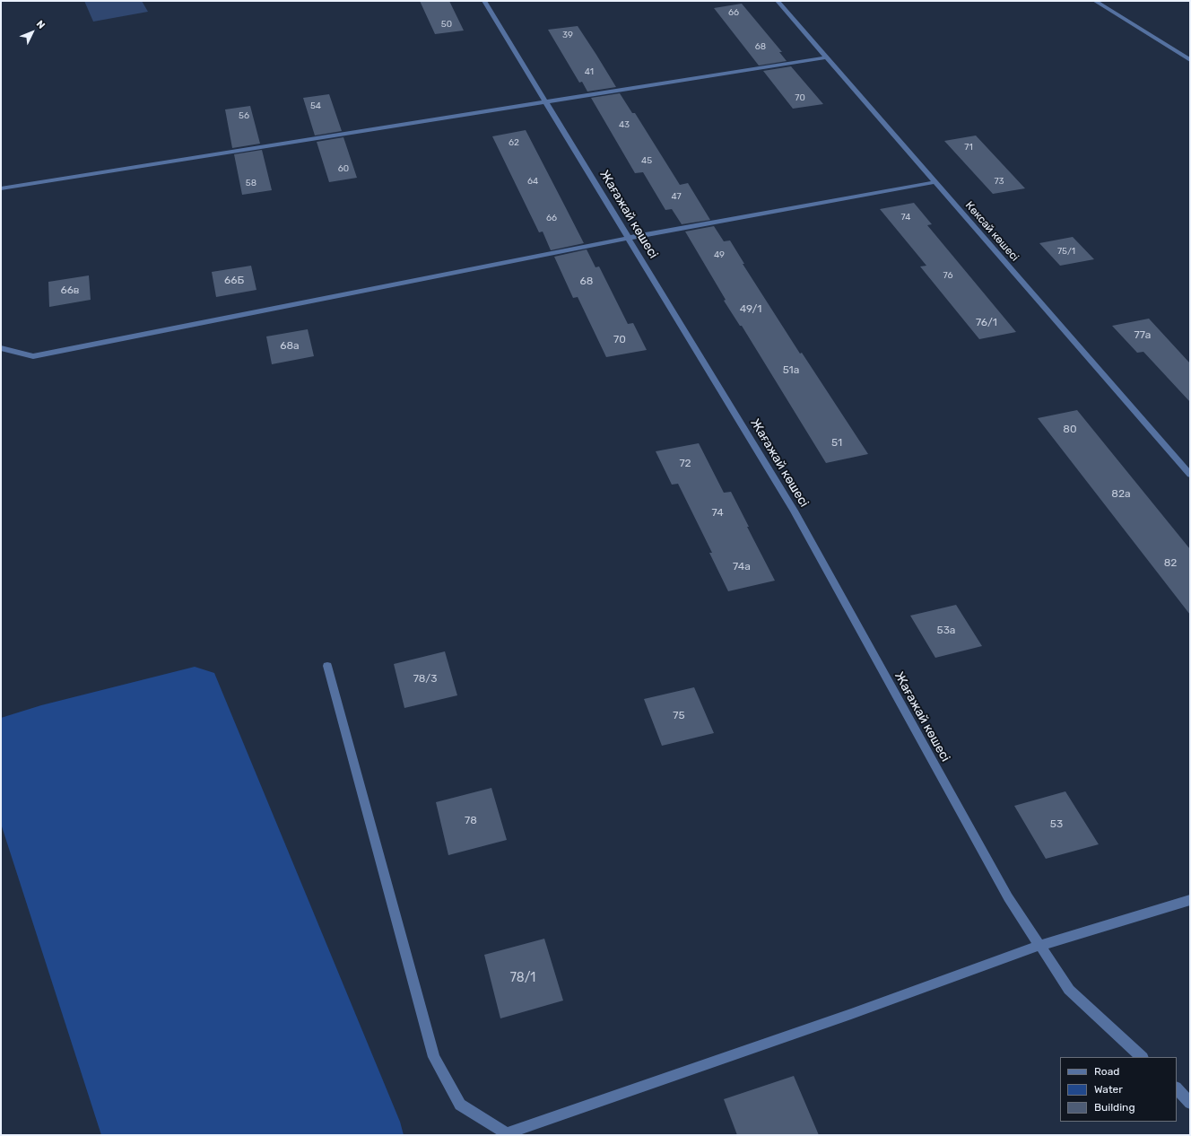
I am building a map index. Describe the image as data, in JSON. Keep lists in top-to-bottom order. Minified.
{"streets":{"street":["Жағажай көшесі","Көксай көшесі"]},"house_numbers":["66","50","39","68","41","70","54","56","43","62","71","45","60","64","73","58","47","74","66","75/1","49","76","66Б","68","66в","49/1","76/1","77а","70","68а","51а","80","51","72","82а","74","82","74а","53а","78/3","75","78","53","78/1"],"legend":["Road","Water","Building"],"north":"top right"}
